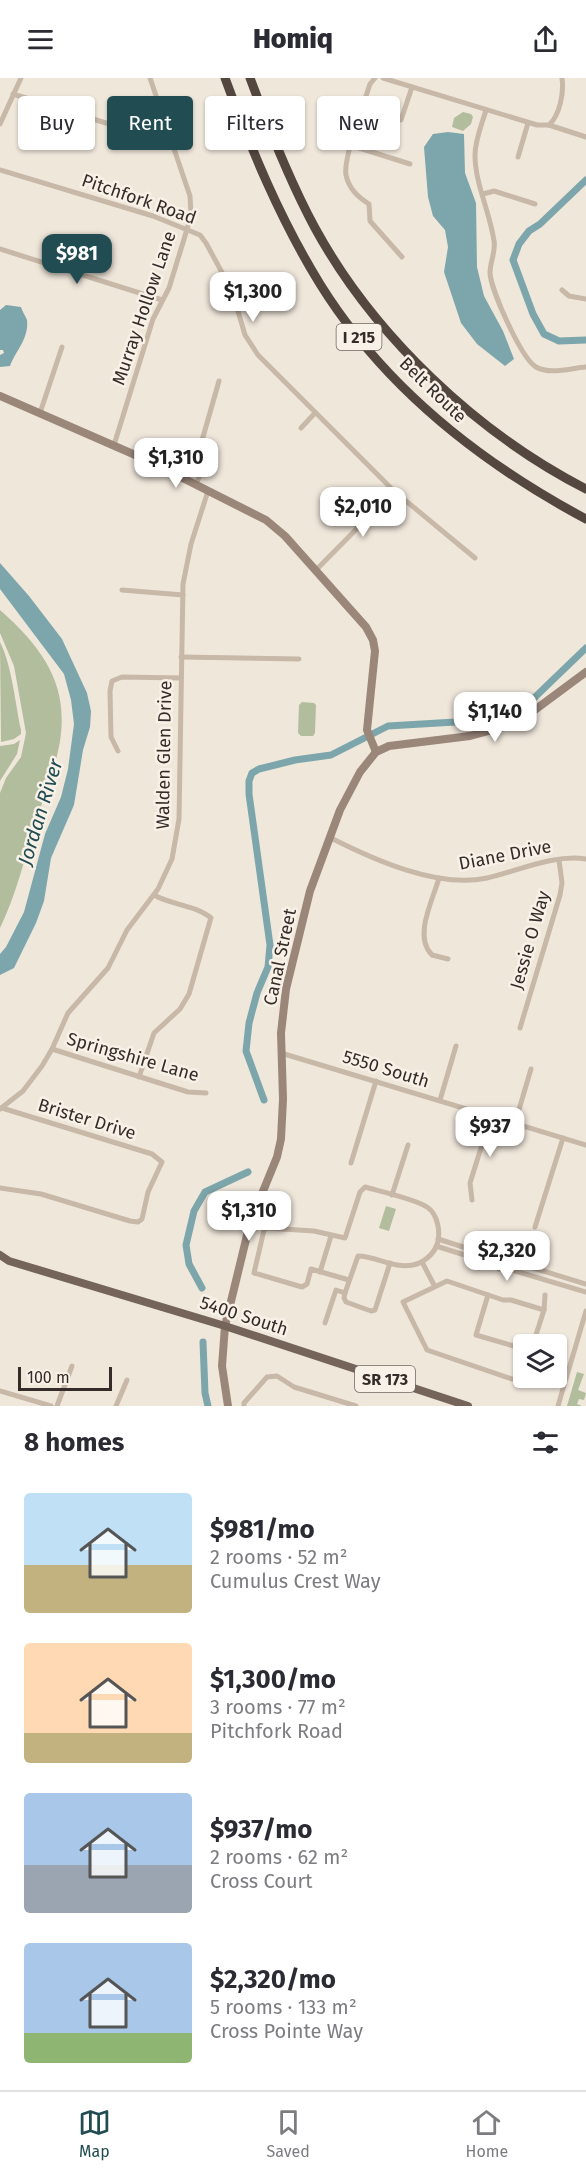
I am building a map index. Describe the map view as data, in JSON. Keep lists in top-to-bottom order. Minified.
{"streets":{"highway":["I 215","Belt Route"],"main road":["5400 South","SR 173"],"street":["Pitchfork Road","Murray Hollow Lane","Walden Glen Drive","Diane Drive","Jessie O Way","Canal Street","Springshire Lane","5550 South","Brister Drive"]},"crossings":[["Pitchfork Road","Murray Hollow Lane"],["Walden Glen Drive","Springshire Lane"],["Walden Glen Drive","Brister Drive"],["Diane Drive","Jessie O Way"],["Diane Drive","Canal Street"],["Canal Street","5550 South"],["Canal Street","5400 South"]],"water":["Jordan River"],"scale_bar":"100 m","page":{"header":"Homiq","chip":["Buy","Rent","Filters","New"],"price":["$981","$1,300","$1,310","$2,010","$1,140","$937","$1,310","$2,320"],"scale":"100 m","heading":"8 homes","list":[{"name":"$981/mo","note":"2 rooms · 52 m² · Cumulus Crest Way"},{"name":"$1,300/mo","note":"3 rooms · 77 m² · Pitchfork Road"},{"name":"$937/mo","note":"2 rooms · 62 m² · Cross Court"},{"name":"$2,320/mo","note":"5 rooms · 133 m² · Cross Pointe Way"}],"tabs":["Map","Saved","Home"]}}
